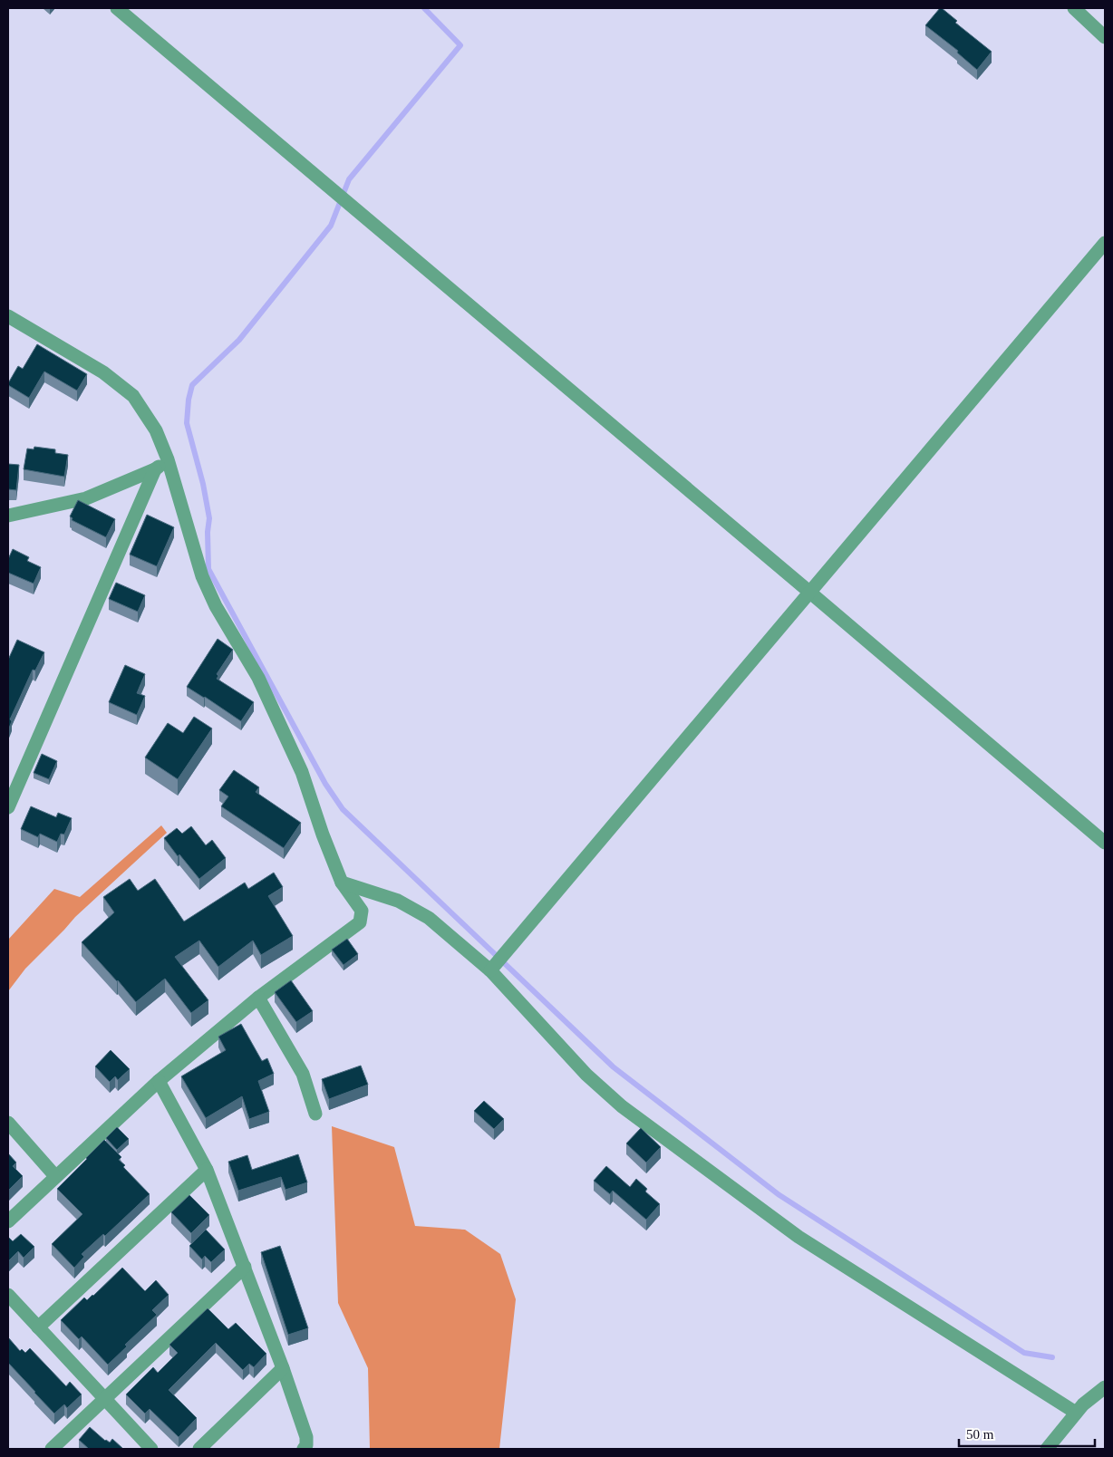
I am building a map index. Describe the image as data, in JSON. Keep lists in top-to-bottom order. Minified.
{"scale_bar":"50 m"}
